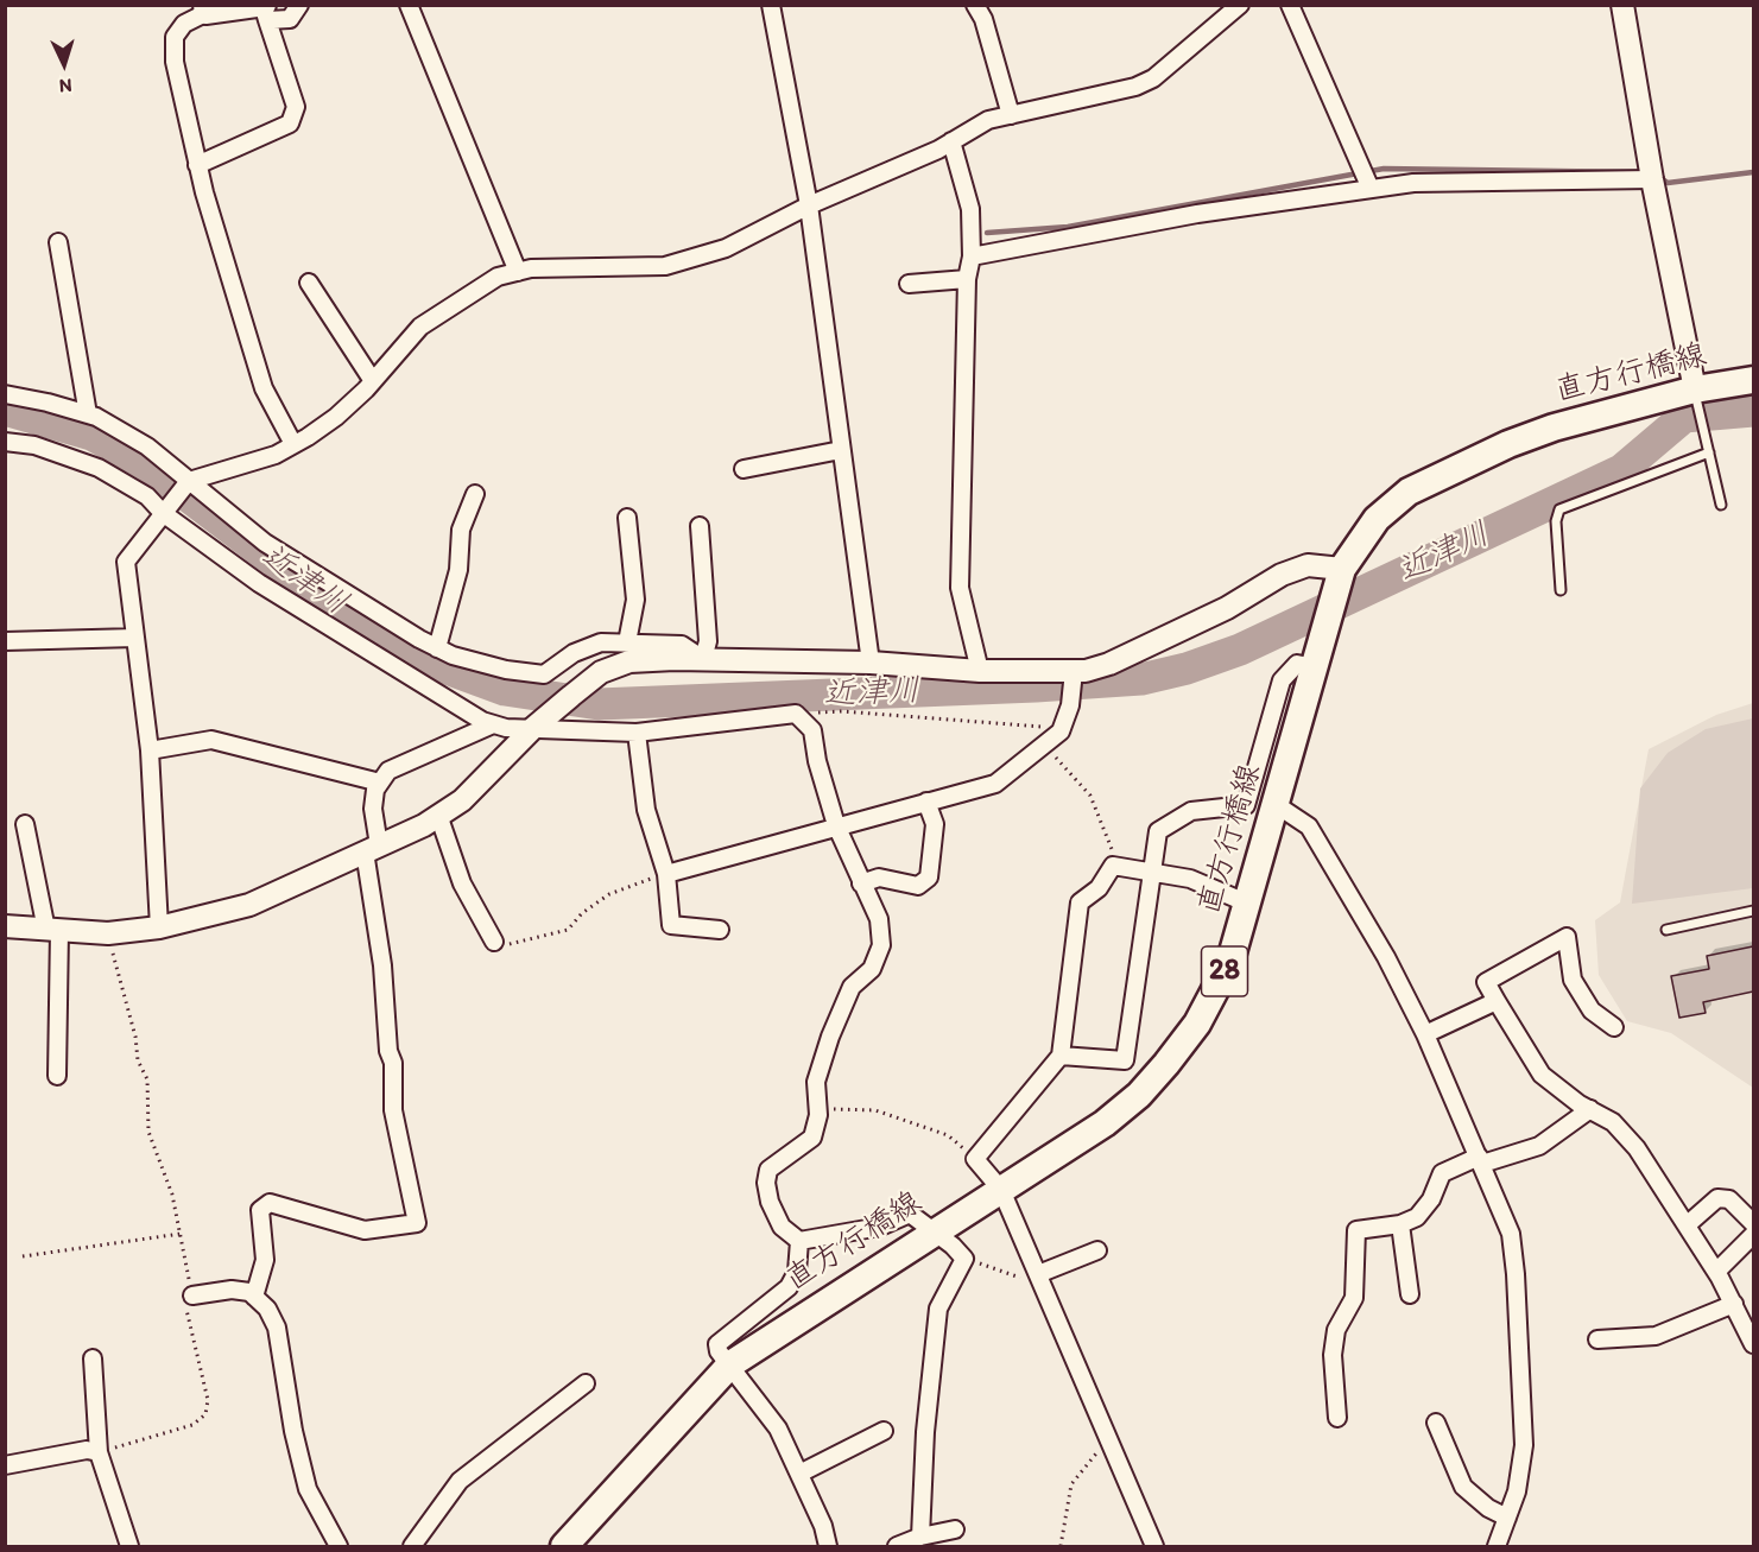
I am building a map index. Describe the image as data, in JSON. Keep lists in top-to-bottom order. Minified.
{"streets":{"main road":["直方行橋線","28"]},"water":["近津川"],"north":"bottom"}
